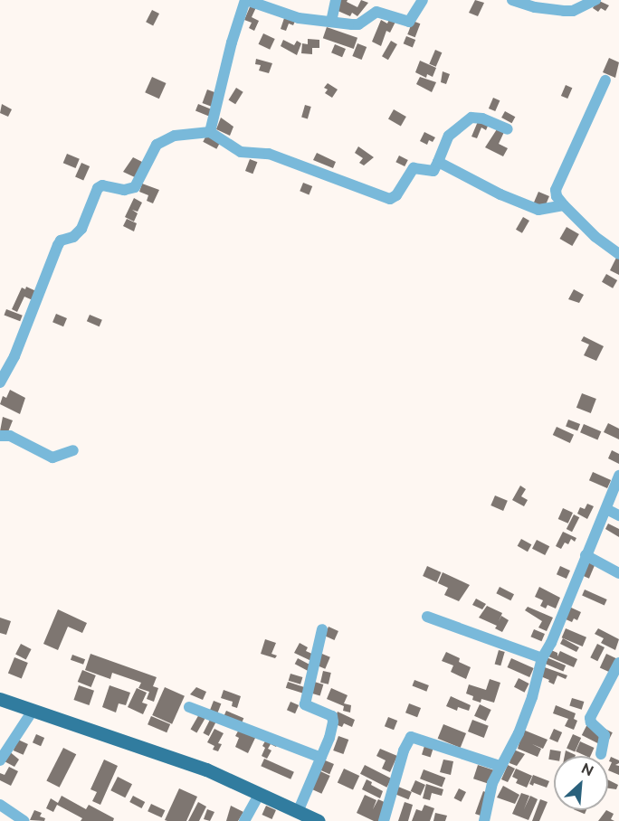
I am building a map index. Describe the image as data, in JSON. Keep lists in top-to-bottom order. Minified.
{"north":"top right"}
